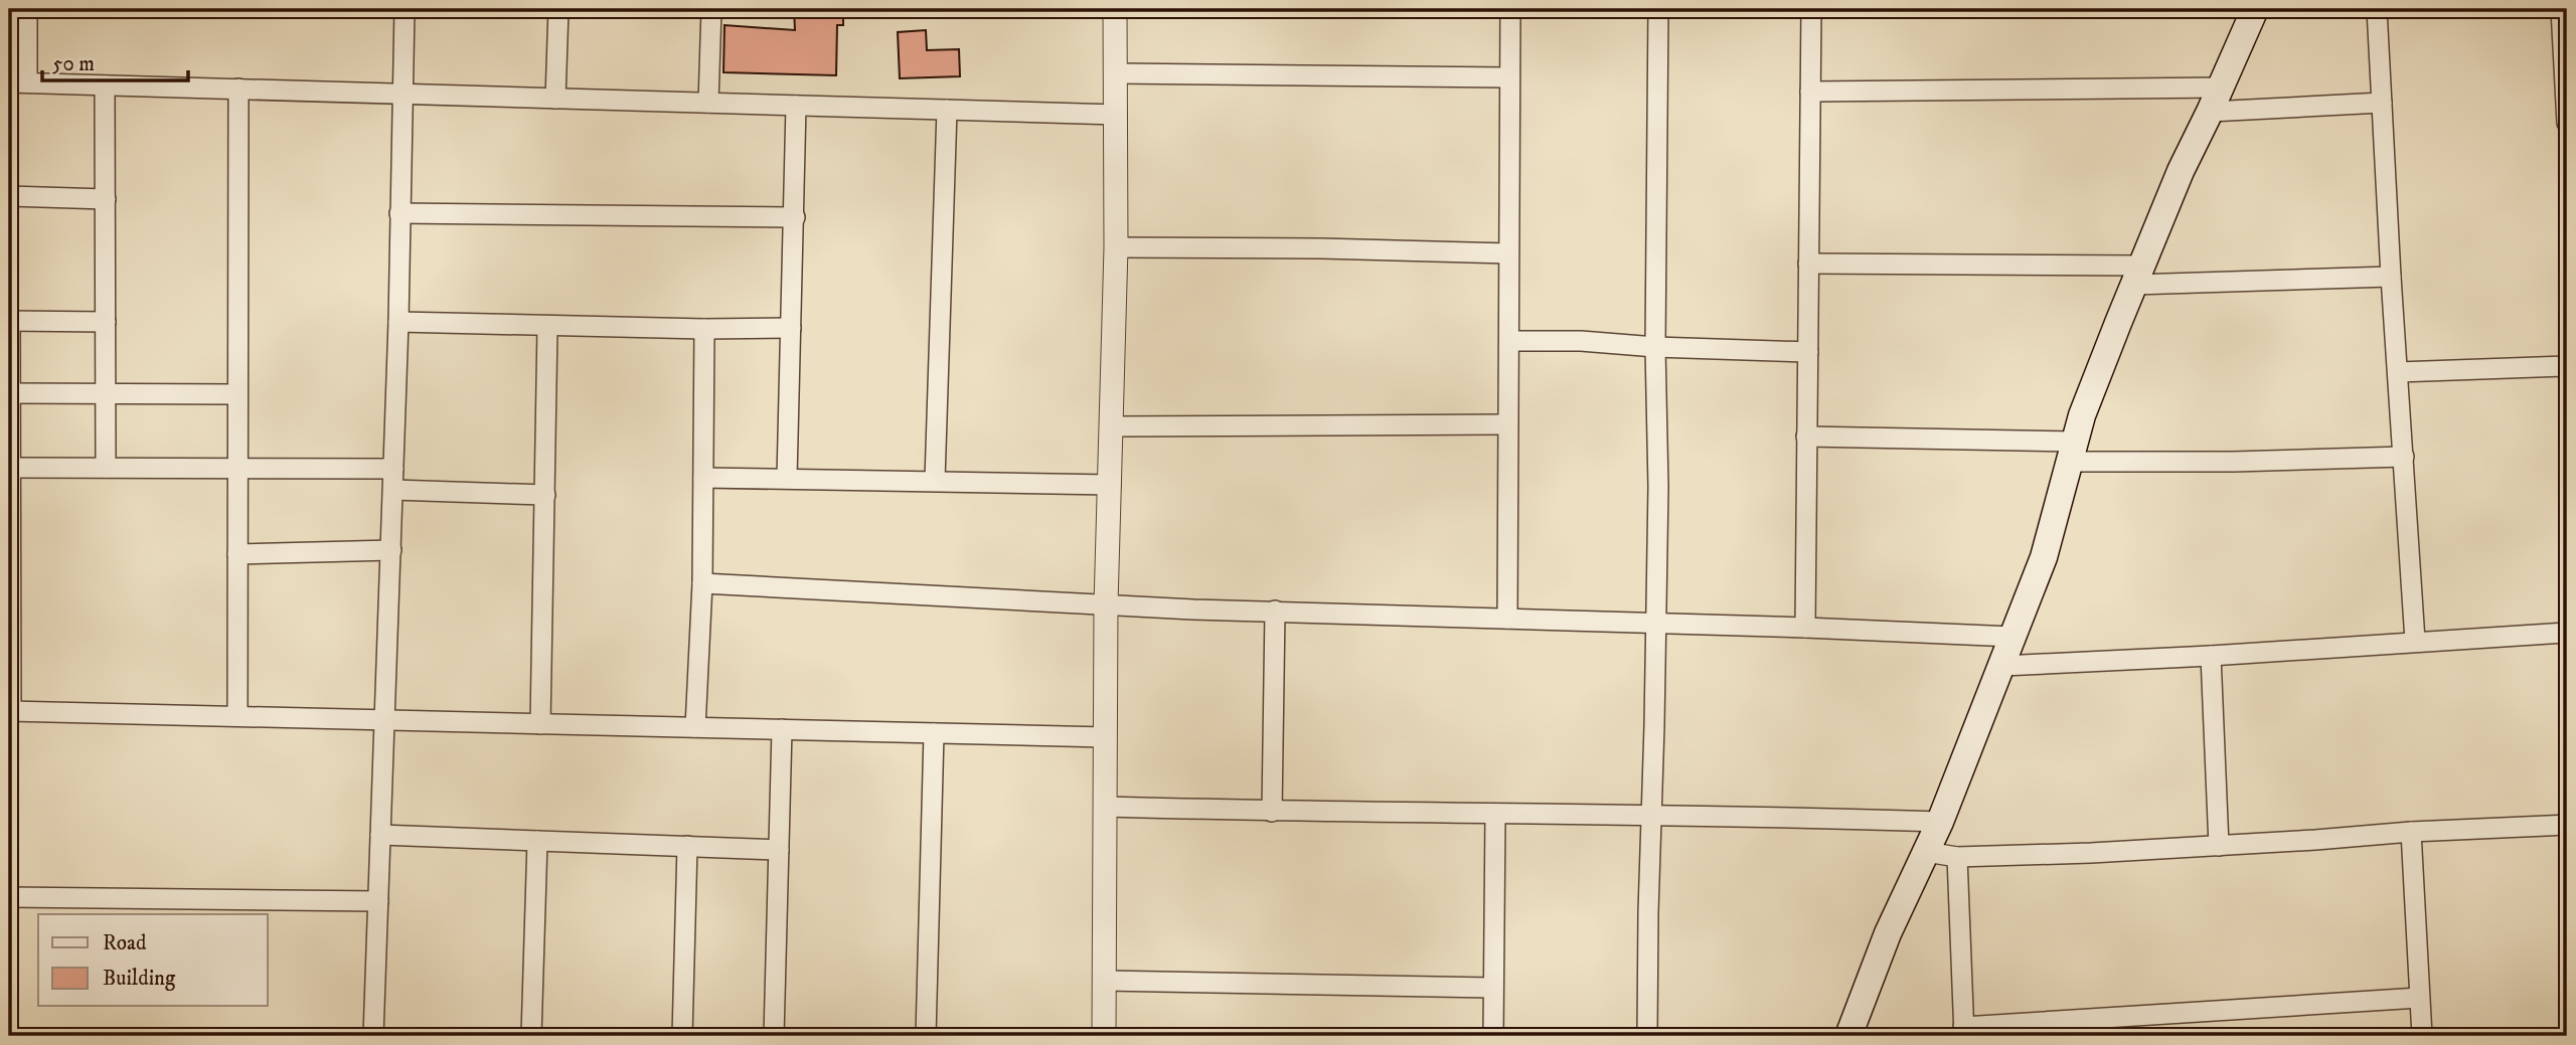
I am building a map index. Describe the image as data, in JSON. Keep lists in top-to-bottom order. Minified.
{"legend":["Road","Building"],"scale_bar":"50 m"}
